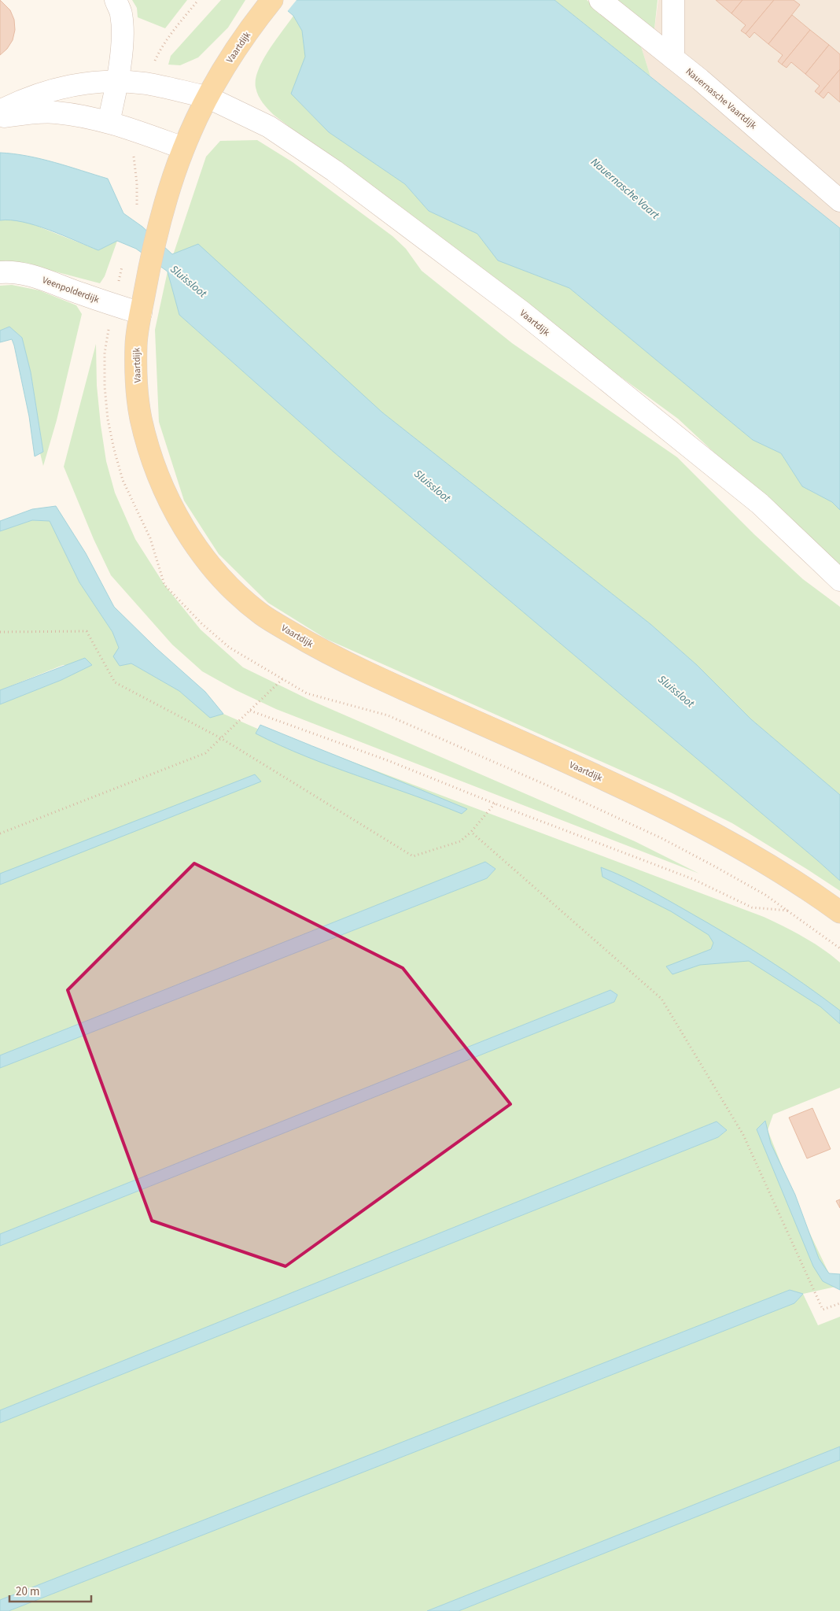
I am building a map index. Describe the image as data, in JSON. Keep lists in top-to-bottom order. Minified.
{"streets":{"main road":["Vaartdijk"],"street":["Nauernasche Vaartdijk","Veenpolderdijk"]},"crossings":[["Vaartdijk","Veenpolderdijk"]],"water":["Nauernasche Vaart","Sluissloot"],"scale_bar":"20 m"}
